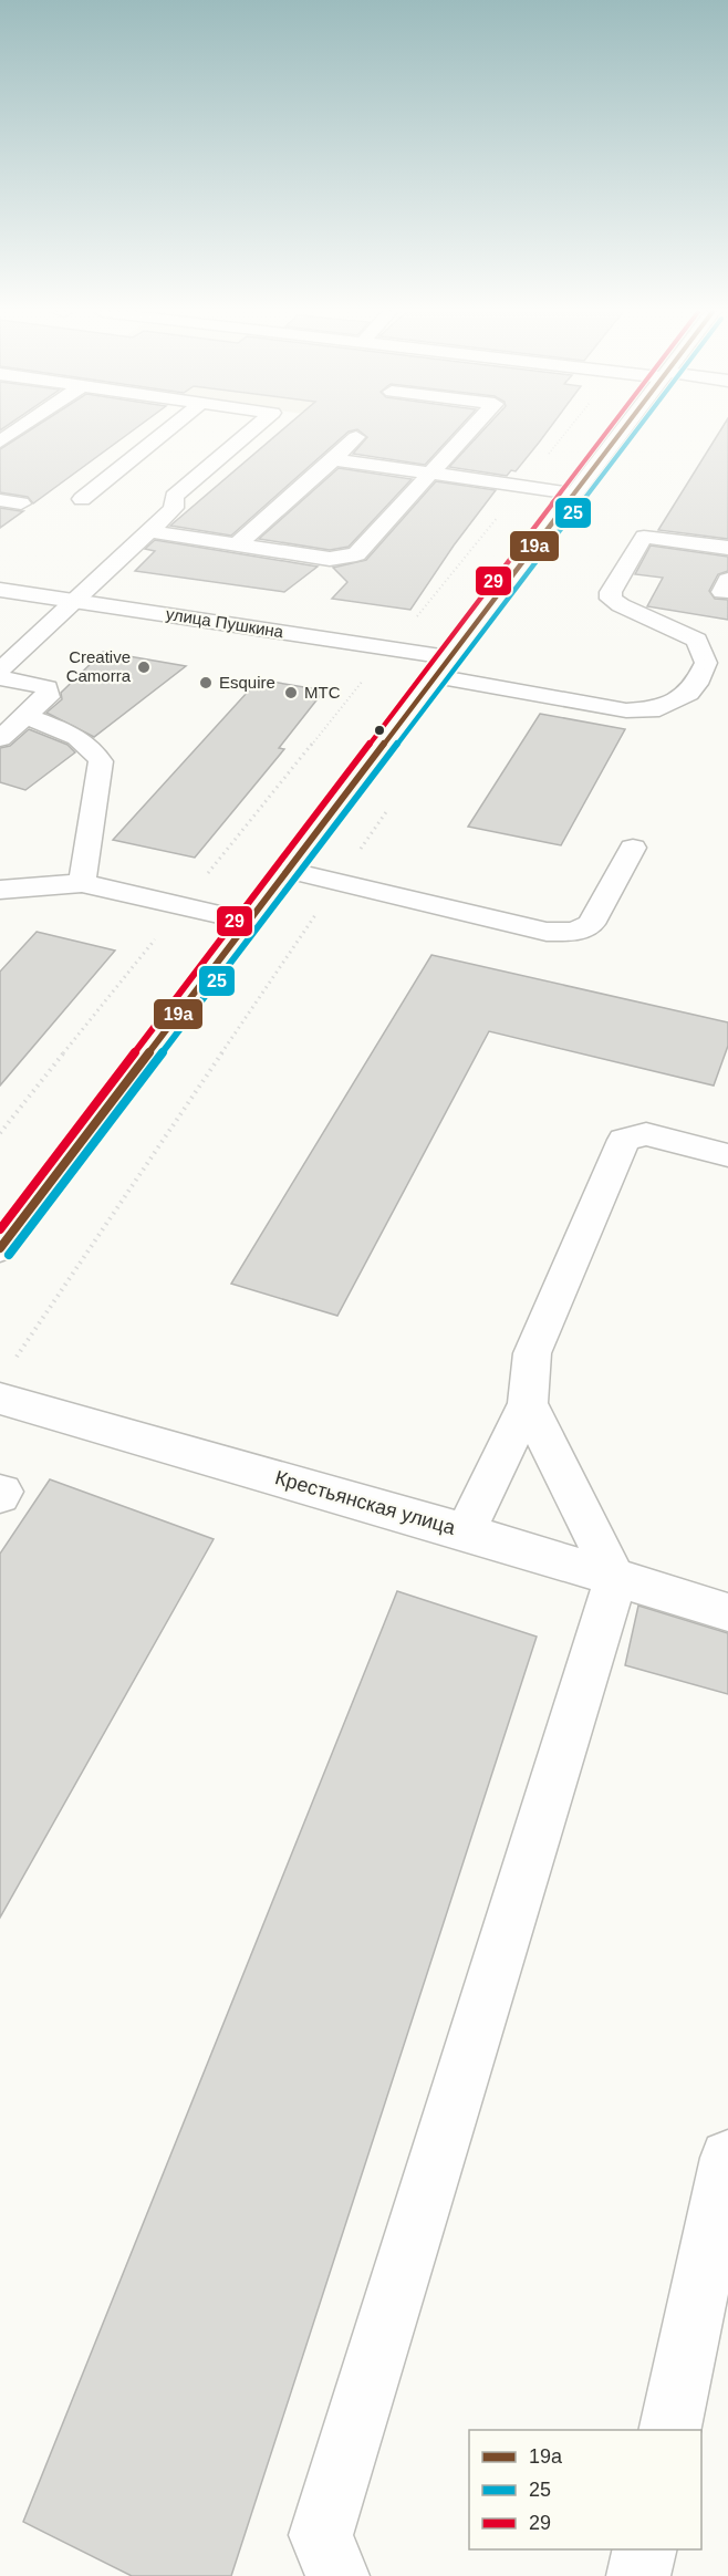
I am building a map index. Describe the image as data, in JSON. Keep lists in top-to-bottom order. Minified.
{"streets":{"main road":["улица Пушкина","Крестьянская улица"]},"places":["Creative Camorra","Esquire","МТС"],"lines":["transit line 19а","transit line 25","transit line 29"],"legend":["19а","25","29"]}
